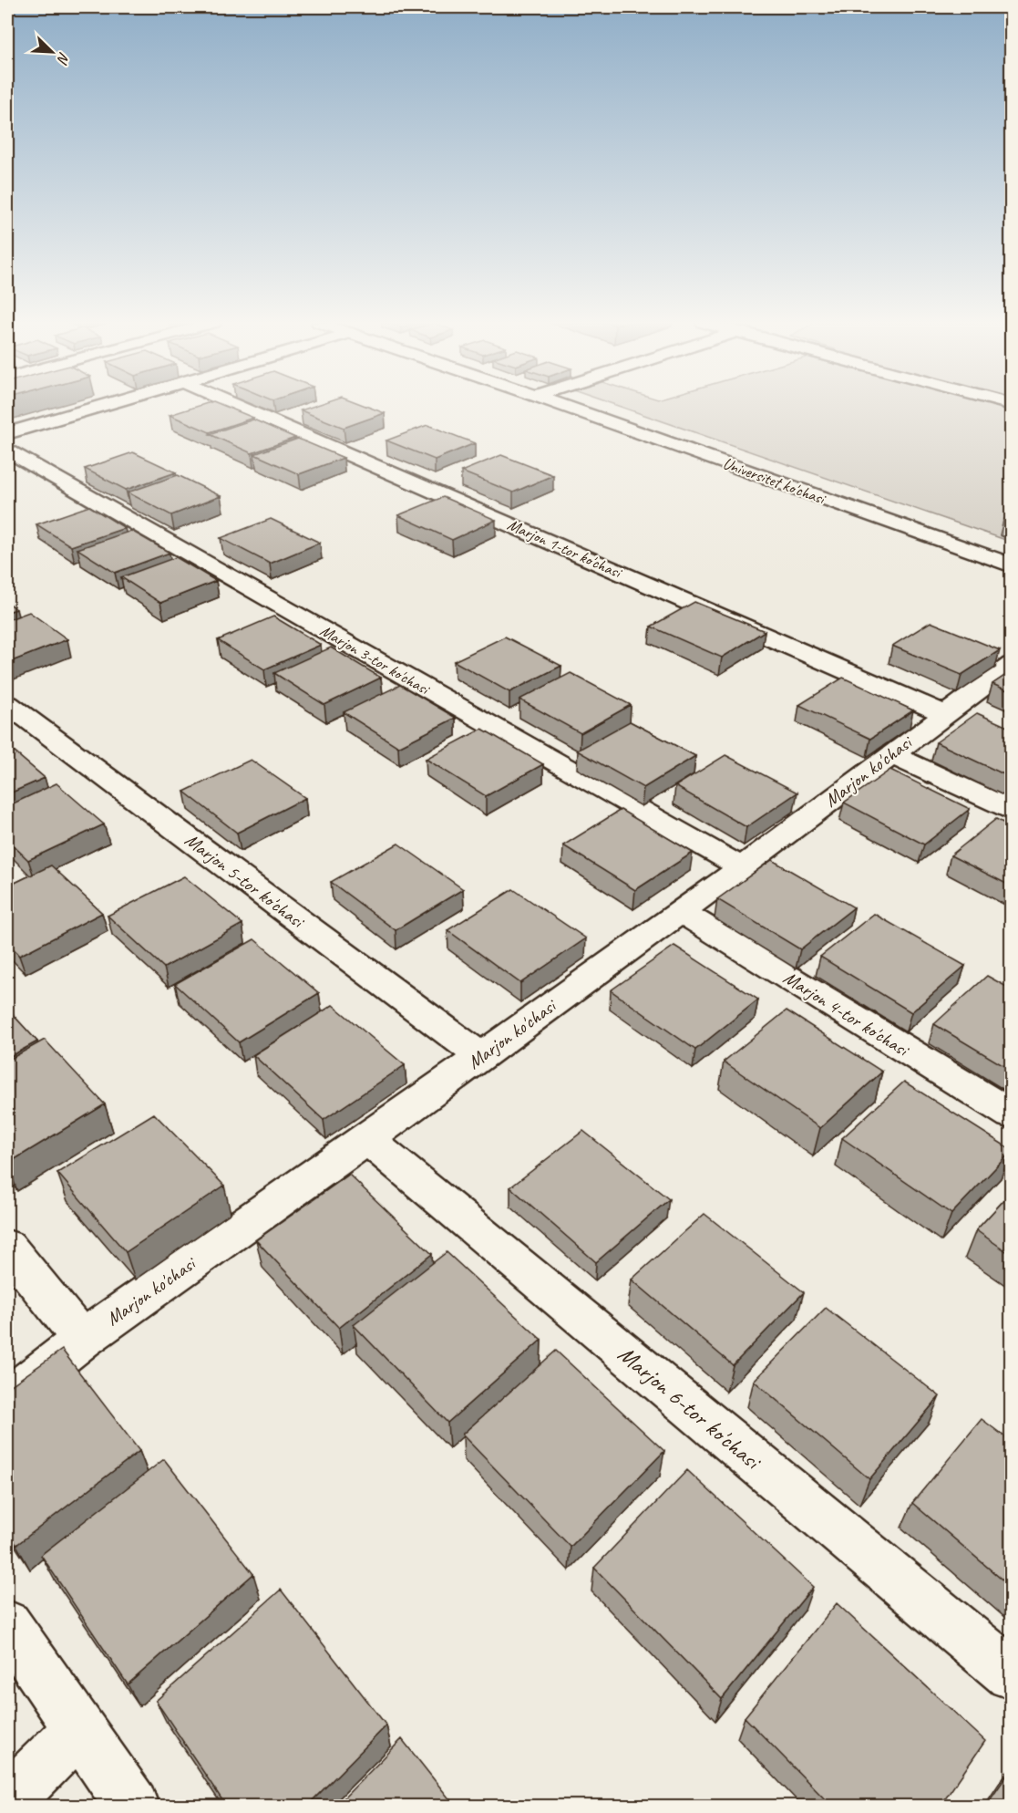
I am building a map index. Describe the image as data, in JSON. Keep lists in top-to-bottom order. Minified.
{"streets":{"main road":["Universitet ko'chasi","Marjon 1-tor ko'chasi","Marjon 3-tor ko'chasi","Marjon ko'chasi","Marjon 5-tor ko'chasi","Marjon 4-tor ko'chasi","Marjon 6-tor ko'chasi"]},"crossings":[["Marjon 1-tor ko'chasi","Marjon ko'chasi"],["Marjon 3-tor ko'chasi","Marjon ko'chasi"],["Marjon ko'chasi","Marjon 5-tor ko'chasi"],["Marjon ko'chasi","Marjon 4-tor ko'chasi"],["Marjon ko'chasi","Marjon 6-tor ko'chasi"]],"north":"bottom right"}
